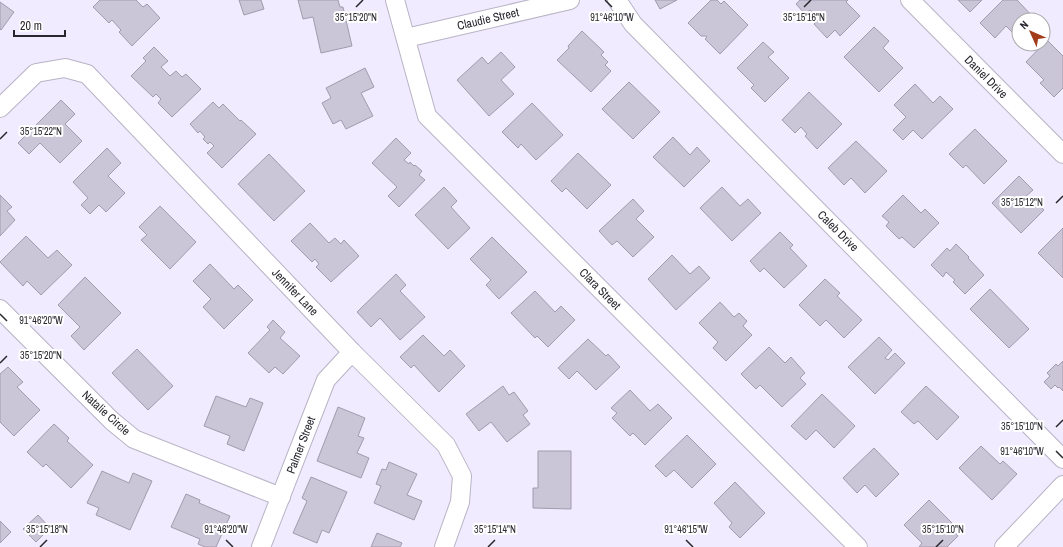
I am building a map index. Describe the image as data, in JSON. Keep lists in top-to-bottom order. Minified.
{"streets":{"street":["Claudie Street","Daniel Drive","Caleb Drive","Clara Street","Jennifer Lane","Natalie Circle","Palmer Street"]},"crossings":[["Claudie Street","Clara Street"],["Jennifer Lane","Palmer Street"],["Natalie Circle","Palmer Street"]],"scale_bar":"20 m","north":"top left","coordinates":["35°15'20\"N","91°46'10\"W","35°15'16\"N","35°15'22\"N","35°15'12\"N","91°46'20\"W","35°15'10\"N","35°15'18\"N","35°15'14\"N","91°46'15\"W"]}
